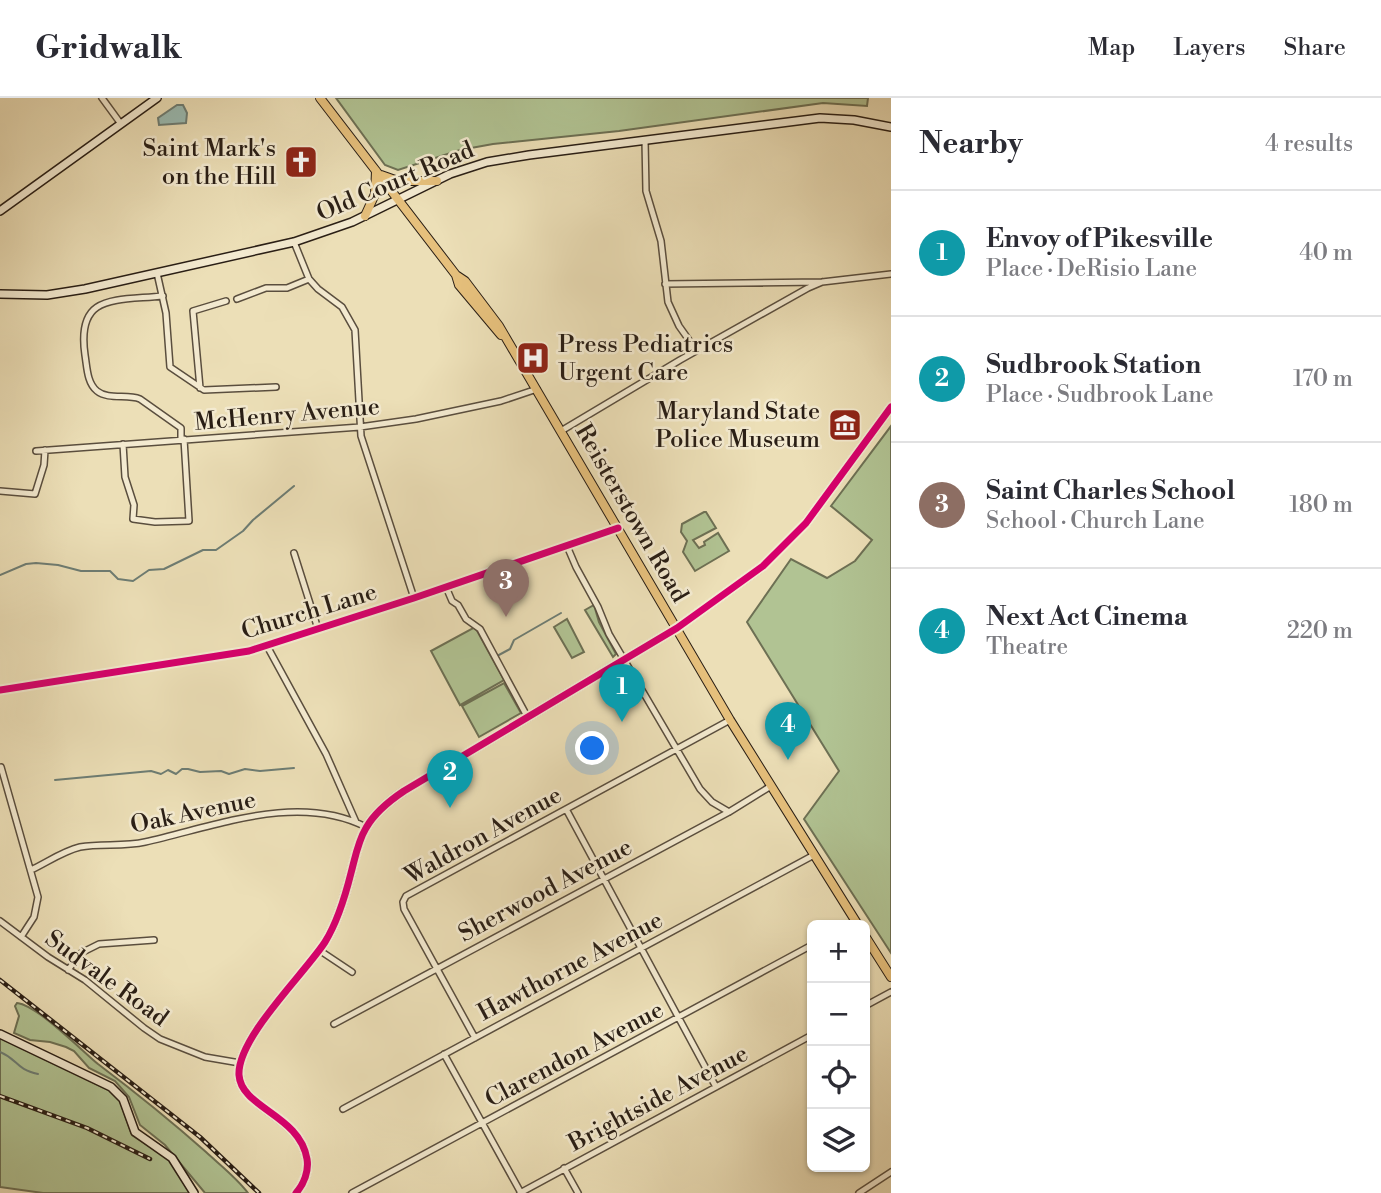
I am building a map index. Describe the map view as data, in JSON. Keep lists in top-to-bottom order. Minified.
{"streets":{"main road":["Reisterstown Road"],"street":["Old Court Road","McHenry Avenue","Church Lane","Oak Avenue","Waldron Avenue","Sherwood Avenue","Hawthorne Avenue","Sudvale Road","Clarendon Avenue","Brightside Avenue"]},"crossings":[["Old Court Road","Reisterstown Road"],["McHenry Avenue","Reisterstown Road"],["Reisterstown Road","Church Lane"],["Reisterstown Road","Waldron Avenue"],["Reisterstown Road","Sherwood Avenue"],["Reisterstown Road","Hawthorne Avenue"],["Waldron Avenue","Sherwood Avenue"]],"places":{"church":["Saint Mark's on the Hill"],"hospital":["Press Pediatrics Urgent Care"],"museum":["Maryland State Police Museum"]},"page":{"header":"Gridwalk","nav":["Map","Layers","Share"],"heading":["Nearby","4 results"],"list":[{"mark":"1","name":"Envoy of Pikesville","note":"Place · DeRisio Lane","value":"40 m"},{"mark":"2","name":"Sudbrook Station","note":"Place · Sudbrook Lane","value":"170 m"},{"mark":"3","name":"Saint Charles School","note":"School · Church Lane","value":"180 m"},{"mark":"4","name":"Next Act Cinema","note":"Theatre","value":"220 m"}],"pins":["3","1","4","2"],"map_buttons":["+","−"]}}
